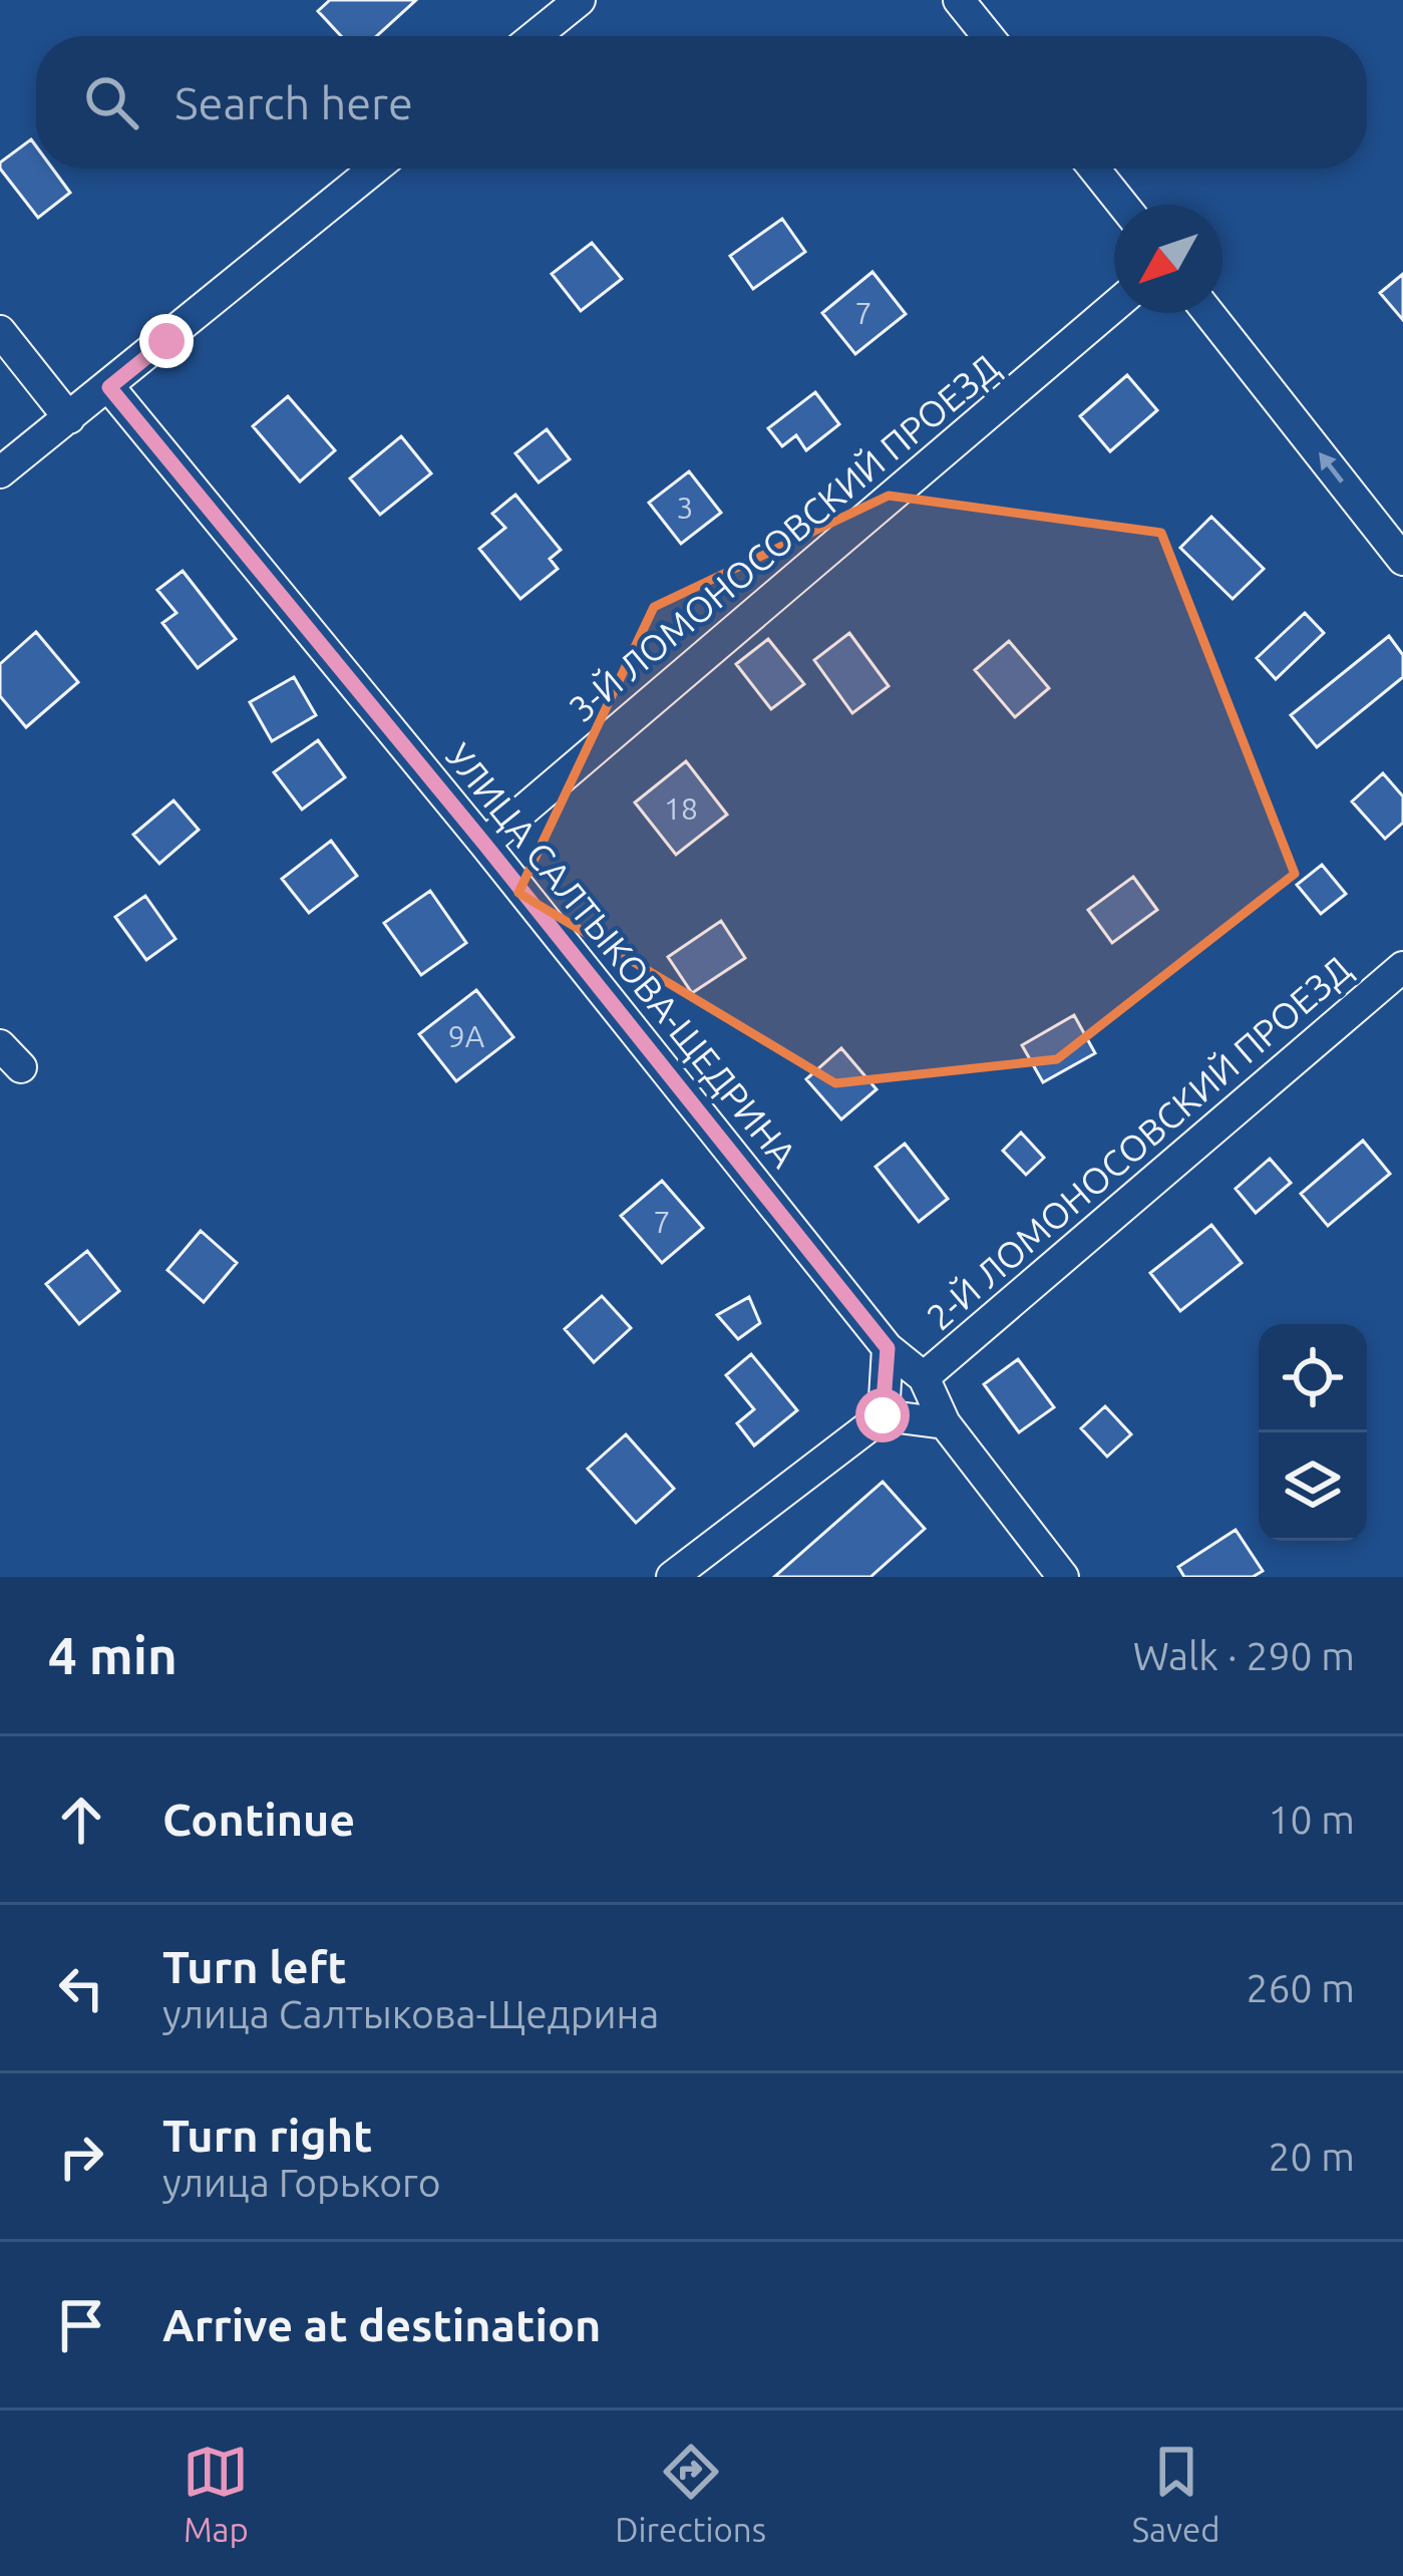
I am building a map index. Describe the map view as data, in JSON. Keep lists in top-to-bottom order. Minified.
{"streets":{"street":["3-Й ЛОМОНОСОВСКИЙ ПРОЕЗД","УЛИЦА САЛТЫКОВА-ЩЕДРИНА","2-Й ЛОМОНОСОВСКИЙ ПРОЕЗД"]},"crossings":[["3-Й ЛОМОНОСОВСКИЙ ПРОЕЗД","УЛИЦА САЛТЫКОВА-ЩЕДРИНА"],["УЛИЦА САЛТЫКОВА-ЩЕДРИНА","2-Й ЛОМОНОСОВСКИЙ ПРОЕЗД"]],"house_numbers":["7","3","18","9А","7"],"north":"bottom left","page":{"search":"Search here","heading":["4 min","Walk · 290 m"],"list":[["Continue","10 m"],["Turn left","улица Салтыкова-Щедрина","260 m"],["Turn right","улица Горького","20 m"],"Arrive at destination"],"nav":["Map","Directions","Saved"]}}
